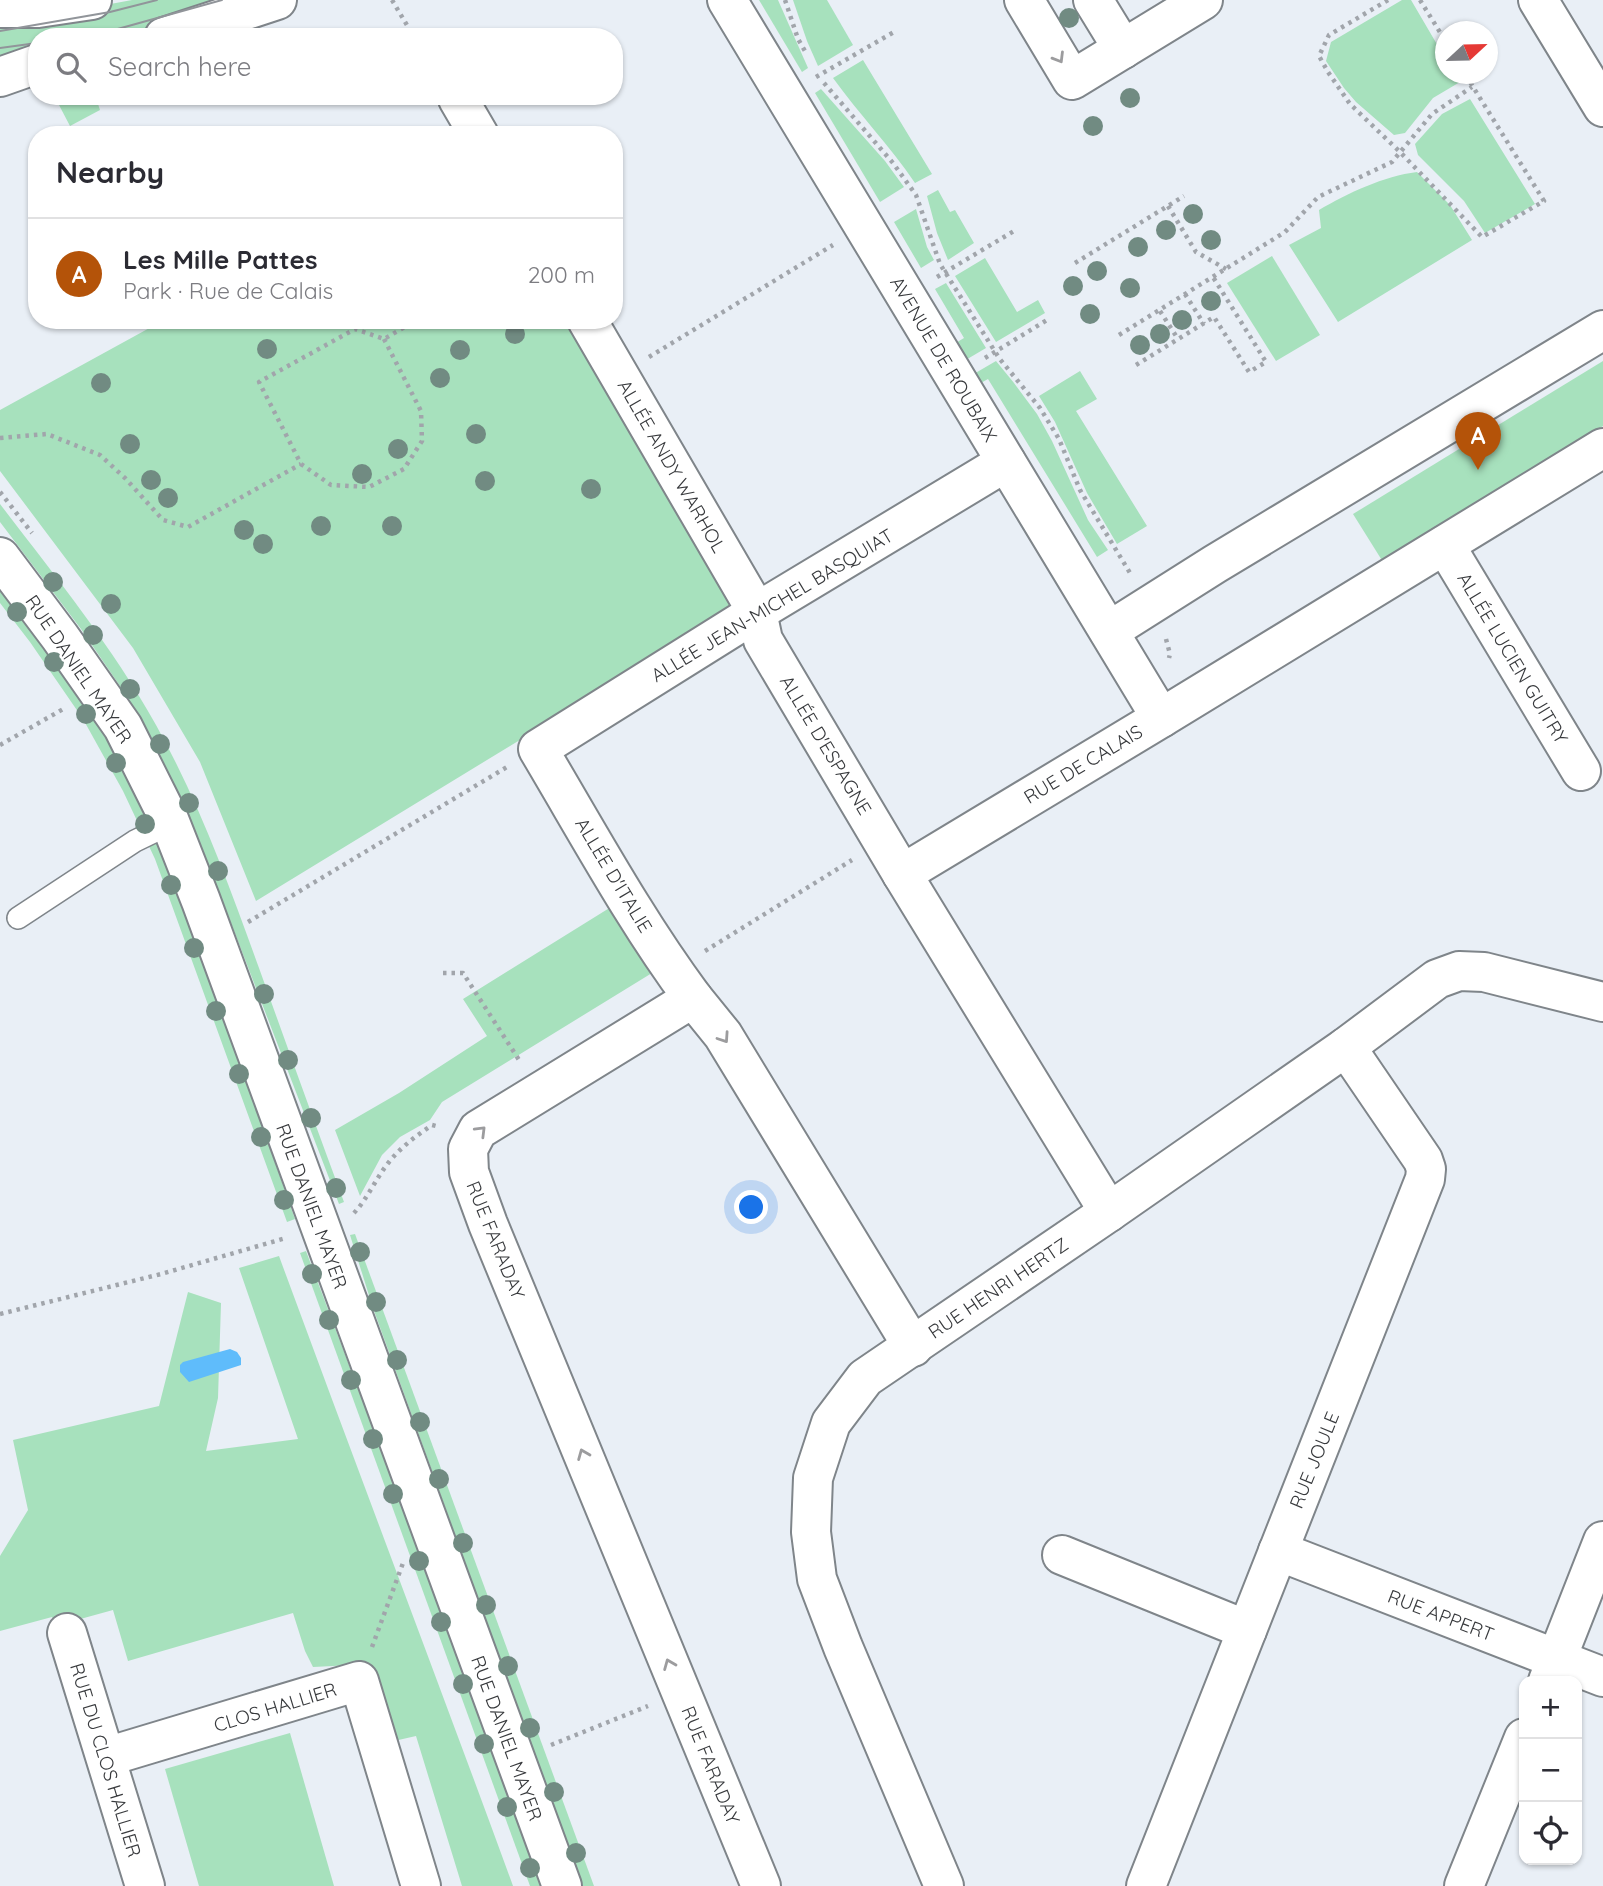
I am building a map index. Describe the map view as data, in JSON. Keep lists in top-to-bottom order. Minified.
{"streets":{"street":["AVENUE DE ROUBAIX","ALLÉE ANDY WARHOL","ALLÉE JEAN-MICHEL BASQUIAT","ALLÉE LUCIEN GUITRY","RUE DANIEL MAYER","ALLÉE D'ESPAGNE","RUE DE CALAIS","ALLÉE D'ITALIE","RUE FARADAY","RUE HENRI HERTZ","RUE JOULE","RUE APPERT","CLOS HALLIER","RUE DU CLOS HALLIER"]},"crossings":[["AVENUE DE ROUBAIX","ALLÉE JEAN-MICHEL BASQUIAT"],["AVENUE DE ROUBAIX","RUE DE CALAIS"],["ALLÉE ANDY WARHOL","ALLÉE JEAN-MICHEL BASQUIAT"],["ALLÉE ANDY WARHOL","ALLÉE D'ESPAGNE"],["ALLÉE JEAN-MICHEL BASQUIAT","ALLÉE D'ESPAGNE"],["ALLÉE JEAN-MICHEL BASQUIAT","ALLÉE D'ITALIE"],["ALLÉE LUCIEN GUITRY","RUE DE CALAIS"],["ALLÉE D'ESPAGNE","RUE DE CALAIS"],["RUE HENRI HERTZ","RUE JOULE"],["RUE JOULE","RUE APPERT"],["CLOS HALLIER","RUE DU CLOS HALLIER"]],"north":"right","page":{"search":"Search here","heading":"Nearby","list":[{"mark":"A","name":"Les Mille Pattes","note":"Park · Rue de Calais","value":"200 m"}],"pins":"A","map_buttons":["+","−"]}}
